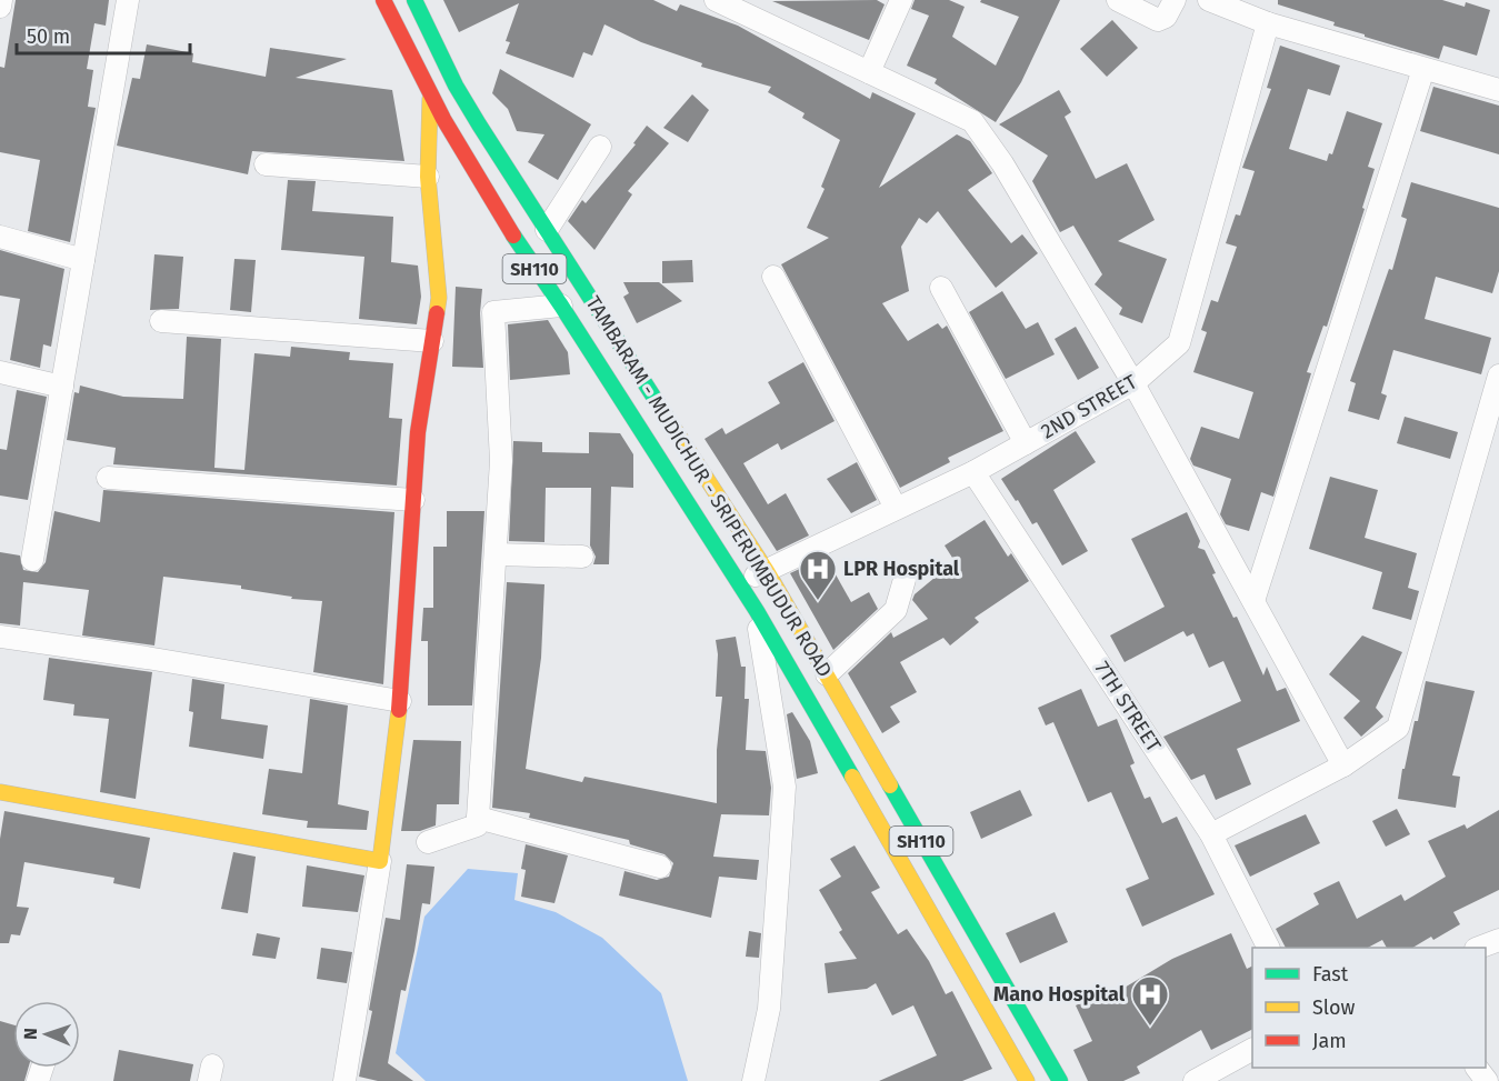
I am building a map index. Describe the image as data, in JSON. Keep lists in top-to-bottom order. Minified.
{"streets":{"main road":["SH110","TAMBARAM - MUDICHUR - SRIPERUMBUDUR ROAD"],"street":["2ND STREET","7TH STREET"]},"crossings":[["2ND STREET","TAMBARAM - MUDICHUR - SRIPERUMBUDUR ROAD"],["2ND STREET","7TH STREET"]],"places":{"hospital":["LPR Hospital","Mano Hospital"]},"legend":["Fast","Slow","Jam"],"scale_bar":"50 m","north":"left"}
